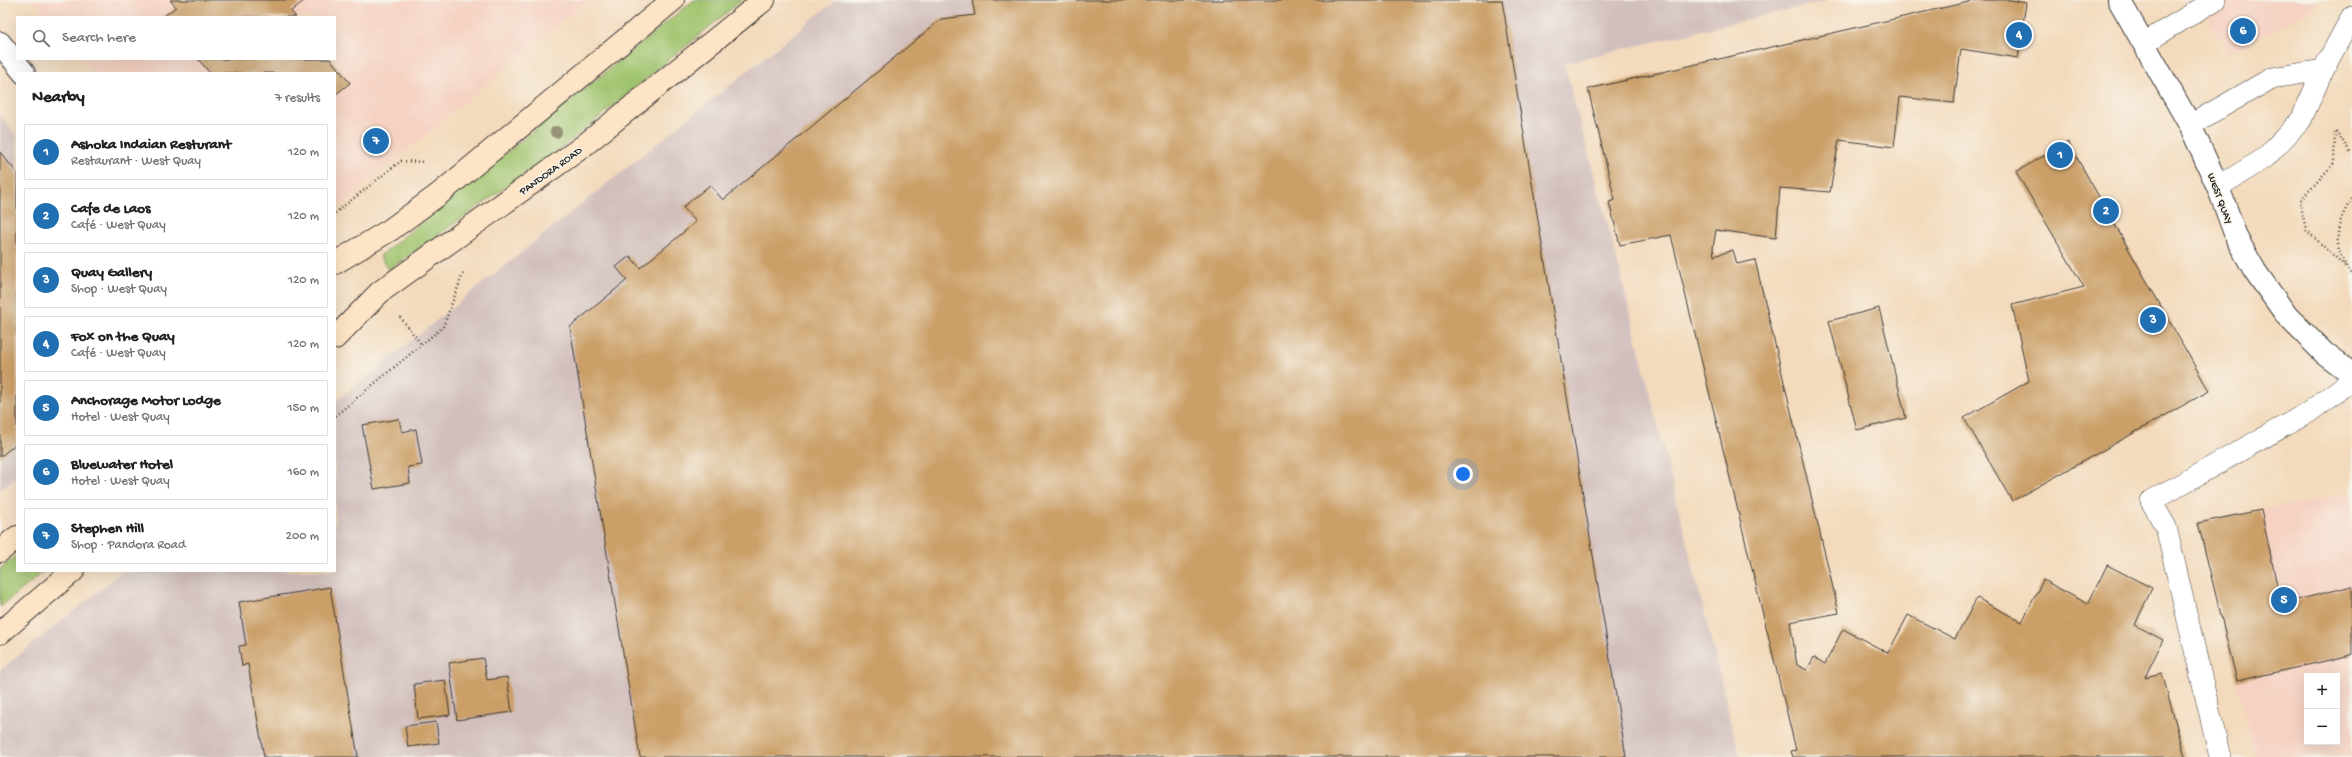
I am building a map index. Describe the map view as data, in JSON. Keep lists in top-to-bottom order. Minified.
{"streets":{"main road":["PANDORA ROAD"],"street":["WEST QUAY"]},"page":{"pins":["6","4","7","1","2","3","5"],"search":"Search here","heading":["Nearby","7 results"],"list":[{"mark":"1","name":"Ashoka Indaian Resturant","note":"Restaurant · West Quay","value":"120 m"},{"mark":"2","name":"Cafe de Laos","note":"Café · West Quay","value":"120 m"},{"mark":"3","name":"Quay Gallery","note":"Shop · West Quay","value":"120 m"},{"mark":"4","name":"Fox on the Quay","note":"Café · West Quay","value":"120 m"},{"mark":"5","name":"Anchorage Motor Lodge","note":"Hotel · West Quay","value":"150 m"},{"mark":"6","name":"Bluewater Hotel","note":"Hotel · West Quay","value":"160 m"},{"mark":"7","name":"Stephen Hill","note":"Shop · Pandora Road","value":"200 m"}],"map_buttons":["+","−"]}}
